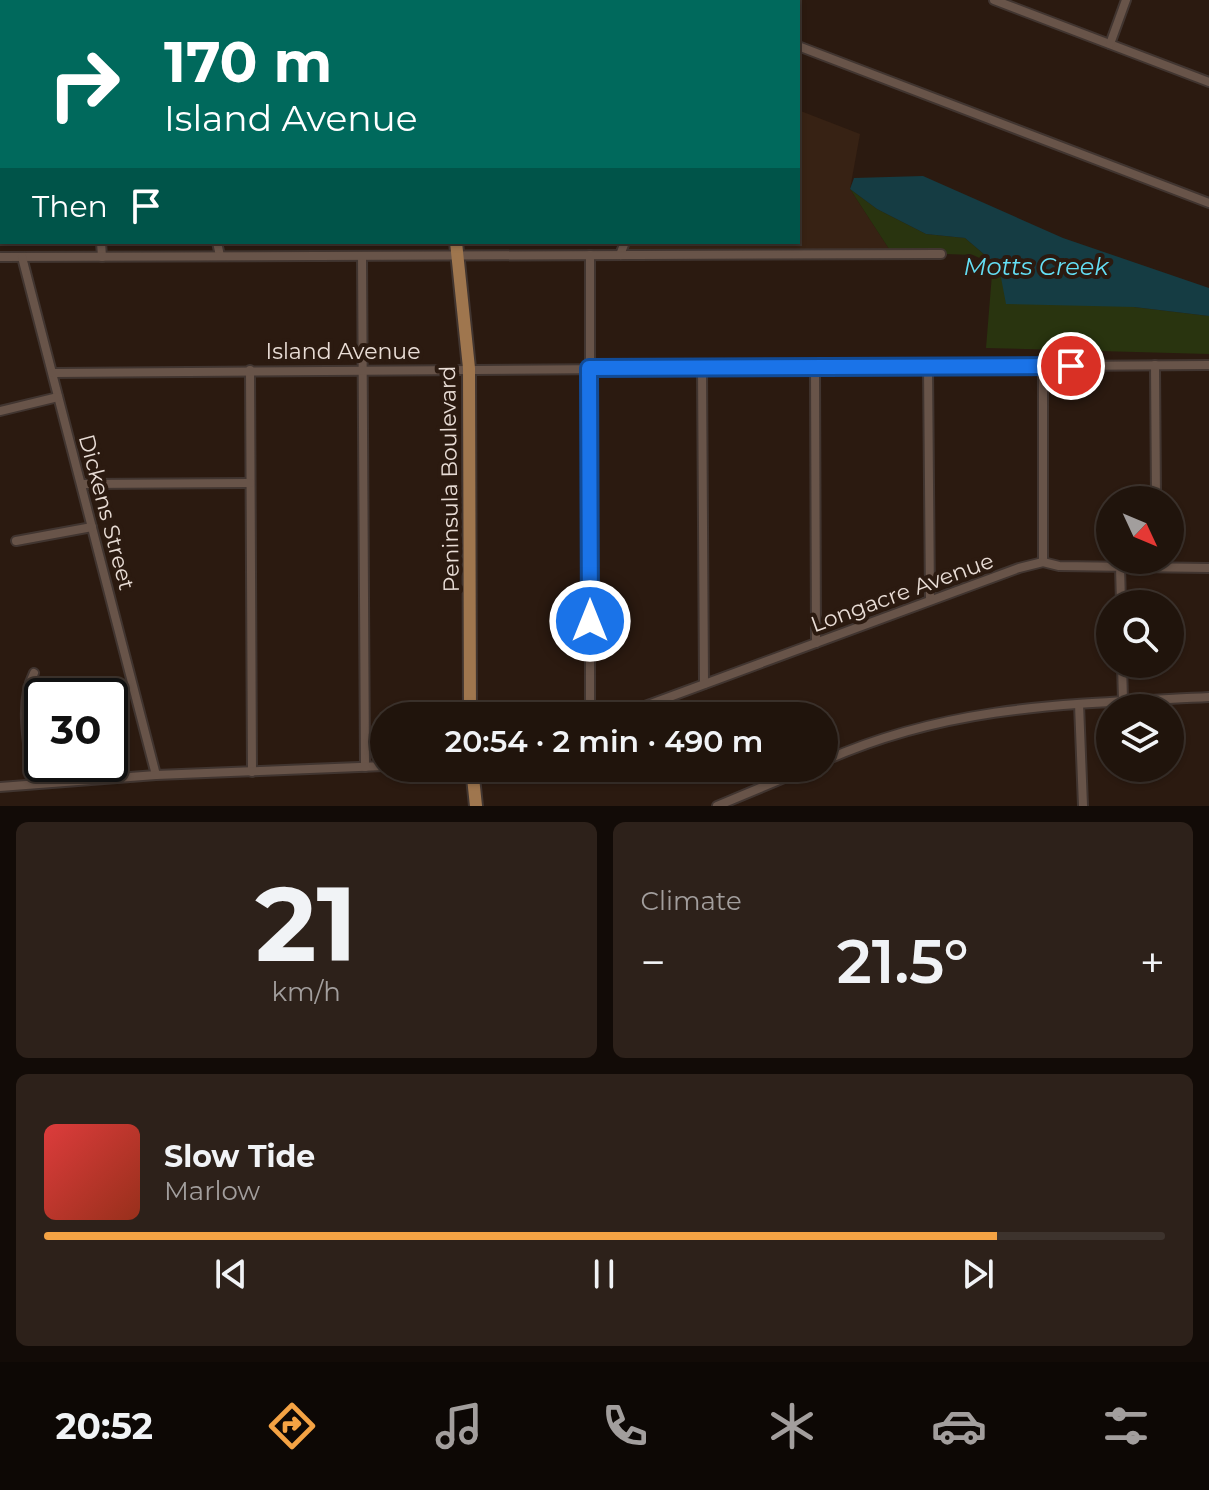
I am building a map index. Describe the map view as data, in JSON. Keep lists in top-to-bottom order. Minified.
{"streets":{"main road":["Peninsula Boulevard"],"street":["Island Avenue","Dickens Street","Longacre Avenue"]},"crossings":[["Island Avenue","Peninsula Boulevard"],["Island Avenue","Dickens Street"]],"water":["Motts Creek"],"north":"bottom right","page":{"turn":["170 m","Island Avenue"],"then":"Then","limit":"30","trip":"20:54 · 2 min · 490 m","tile":[["21","km/h"],"Climate"],"heat":["−","21.5°","+"],"song":["Slow Tide","Marlow"],"tabs":"20:52"}}
